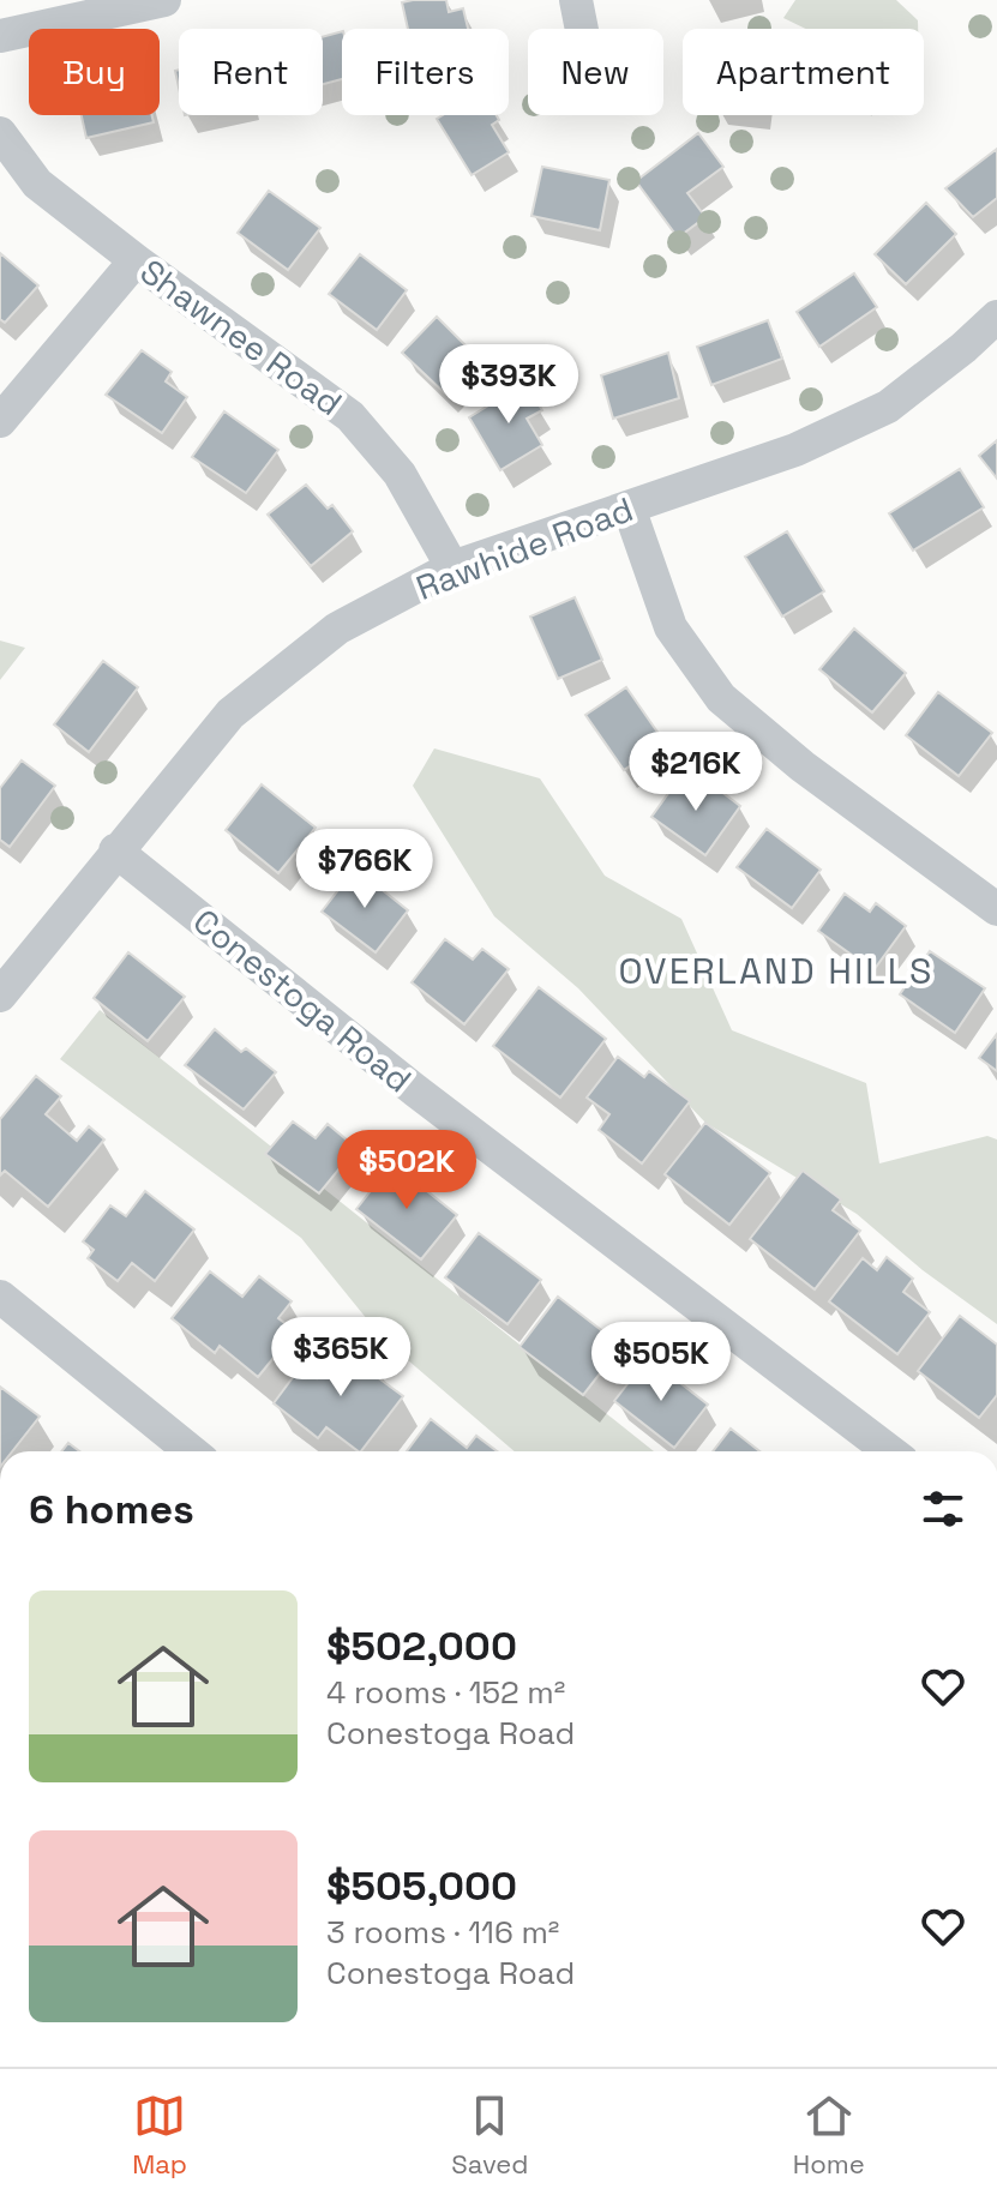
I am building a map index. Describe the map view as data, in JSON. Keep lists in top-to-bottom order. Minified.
{"streets":{"street":["Shawnee Road","Rawhide Road","Conestoga Road"]},"crossings":[["Shawnee Road","Rawhide Road"],["Rawhide Road","Conestoga Road"]],"districts":["OVERLAND HILLS"],"page":{"chip":["Buy","Rent","Filters","New","Apartment"],"price":["$393K","$216K","$766K","$502K","$365K","$505K"],"heading":"6 homes","list":[{"name":"$502,000","note":"4 rooms · 152 m² · Conestoga Road"},{"name":"$505,000","note":"3 rooms · 116 m² · Conestoga Road"}],"tabs":["Map","Saved","Home"]}}
